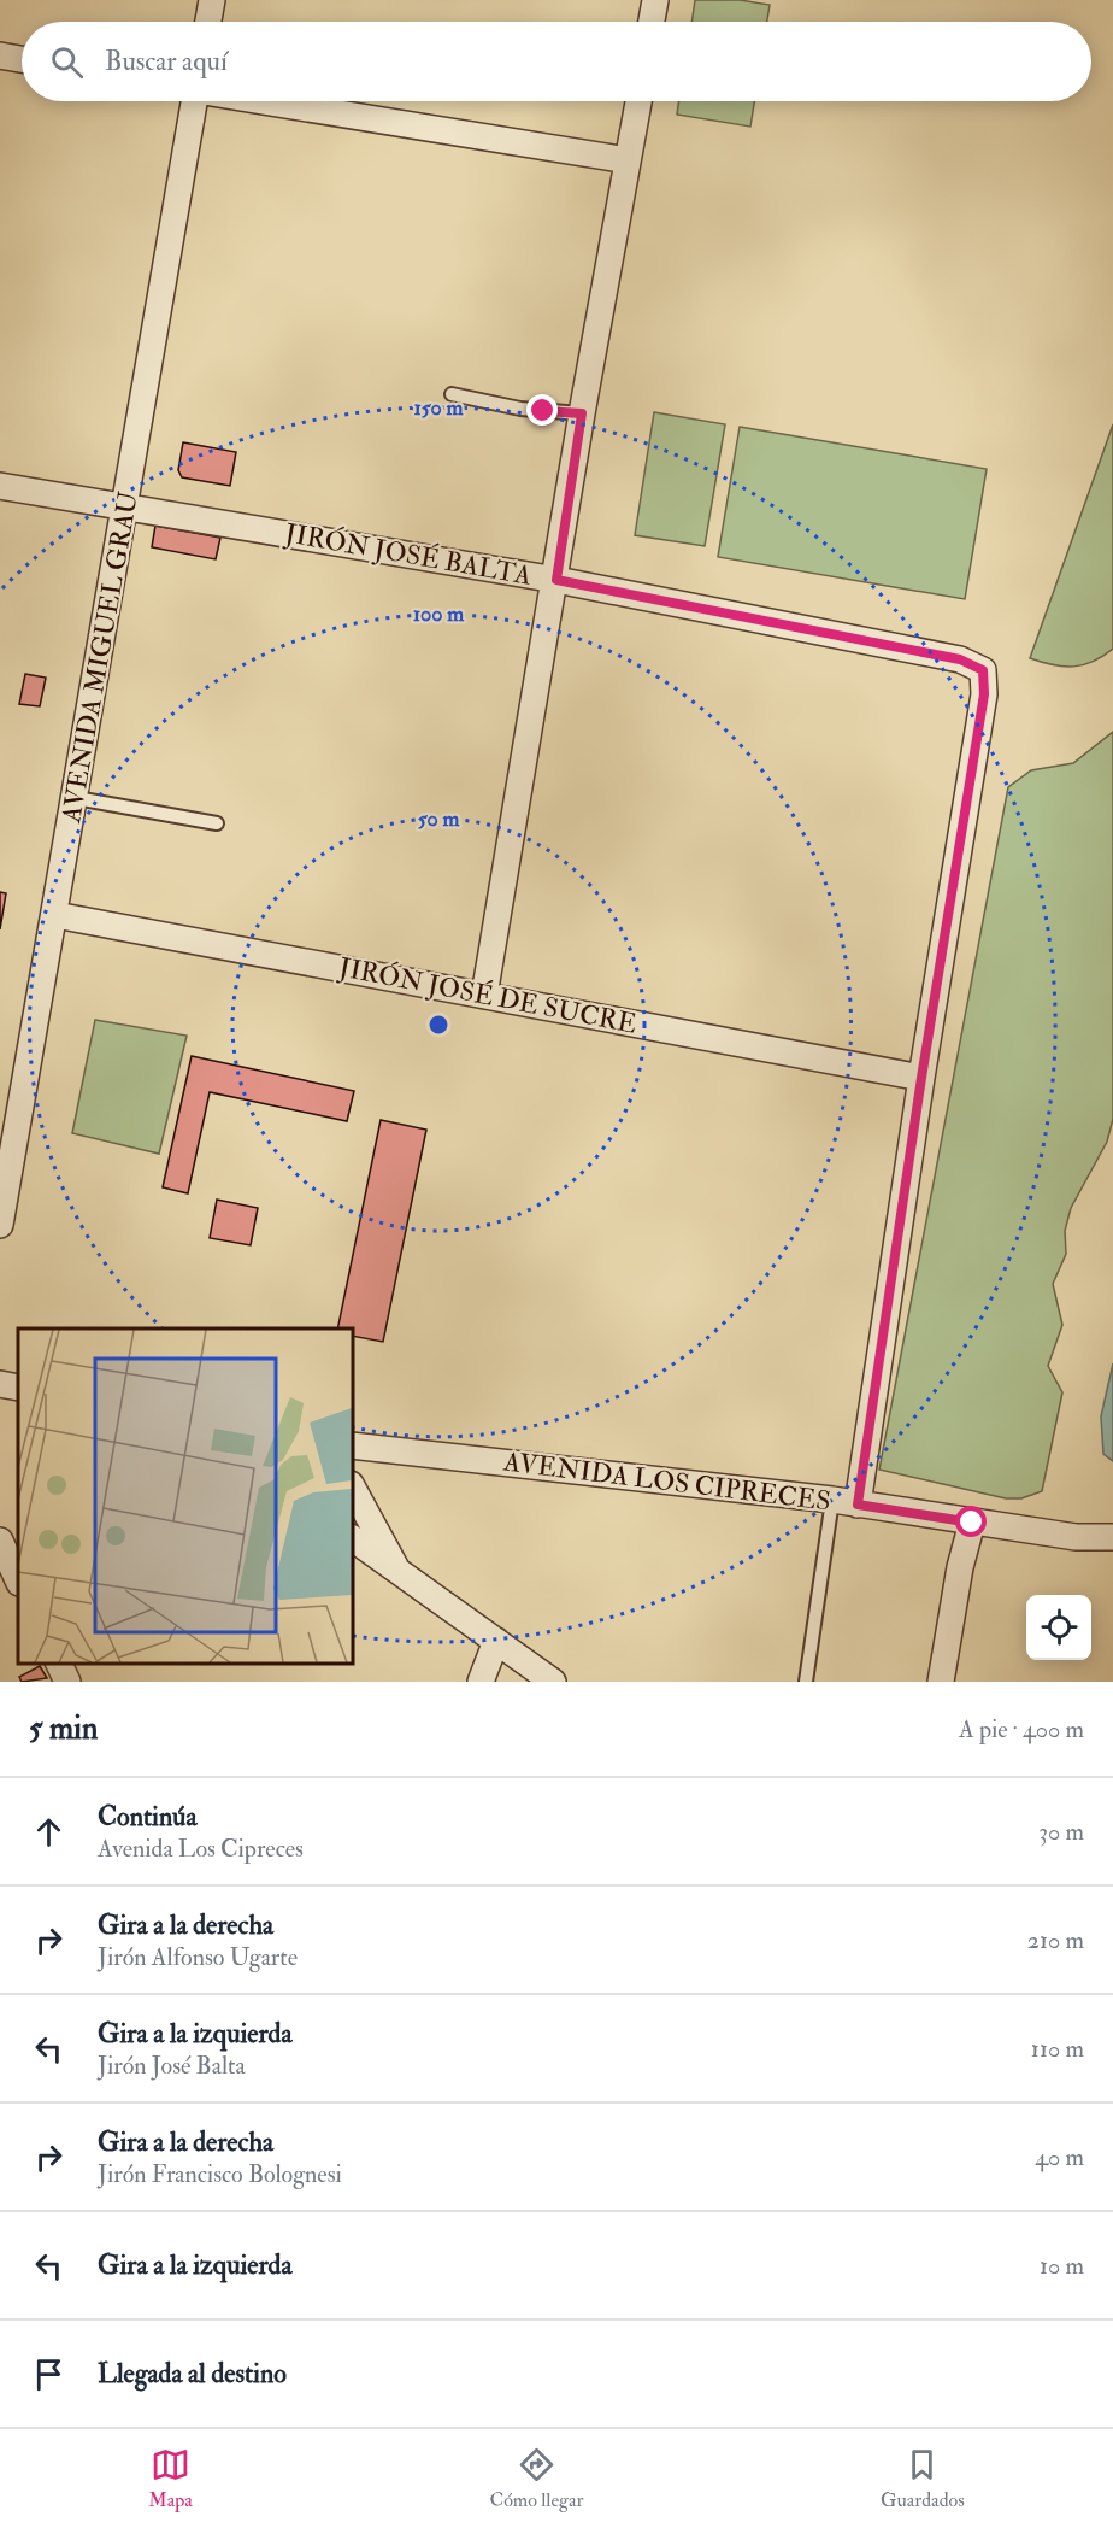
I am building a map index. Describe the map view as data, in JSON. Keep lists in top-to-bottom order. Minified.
{"streets":{"street":["JIRÓN JOSÉ BALTA","AVENIDA MIGUEL GRAU","JIRÓN JOSÉ DE SUCRE","AVENIDA LOS CIPRECES"]},"crossings":[["JIRÓN JOSÉ BALTA","AVENIDA MIGUEL GRAU"],["JIRÓN JOSÉ BALTA","JIRÓN JOSÉ DE SUCRE"],["AVENIDA MIGUEL GRAU","JIRÓN JOSÉ DE SUCRE"]],"page":{"search":"Buscar aquí","heading":["5 min","A pie · 400 m"],"list":[["Continúa","Avenida Los Cipreces","30 m"],["Gira a la derecha","Jirón Alfonso Ugarte","210 m"],["Gira a la izquierda","Jirón José Balta","110 m"],["Gira a la derecha","Jirón Francisco Bolognesi","40 m"],["Gira a la izquierda","10 m"],"Llegada al destino"],"nav":["Mapa","Cómo llegar","Guardados"]},"rings":["150 m","100 m","50 m"]}
